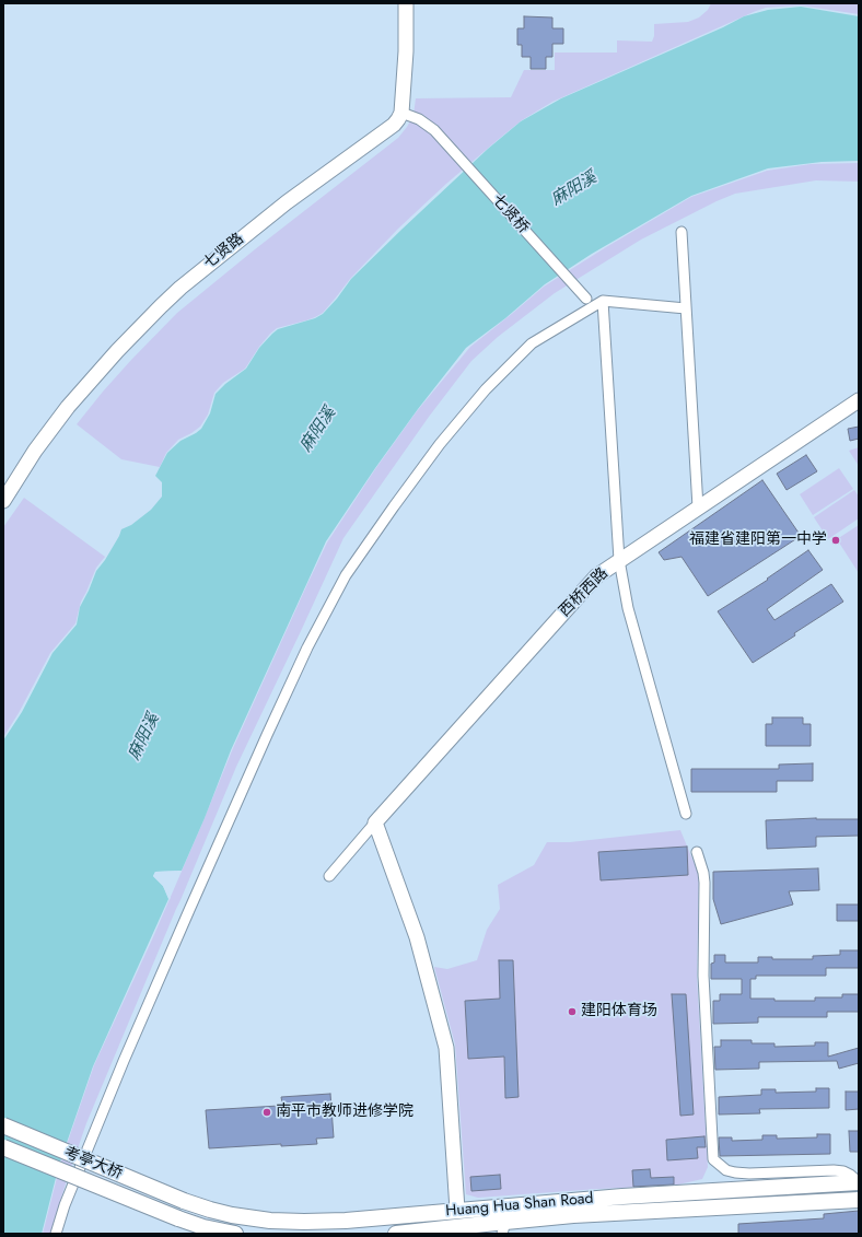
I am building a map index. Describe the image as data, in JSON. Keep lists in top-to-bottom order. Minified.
{"streets":{"main road":["七贤路","西桥西路","考亭大桥","Huang Hua Shan Road"],"street":["七贤桥"]},"crossings":[["七贤桥","七贤路"],["考亭大桥","Huang Hua Shan Road"]],"water":["麻阳溪"],"places":["福建省建阳第一中学","建阳体育场","南平市教师进修学院"]}
